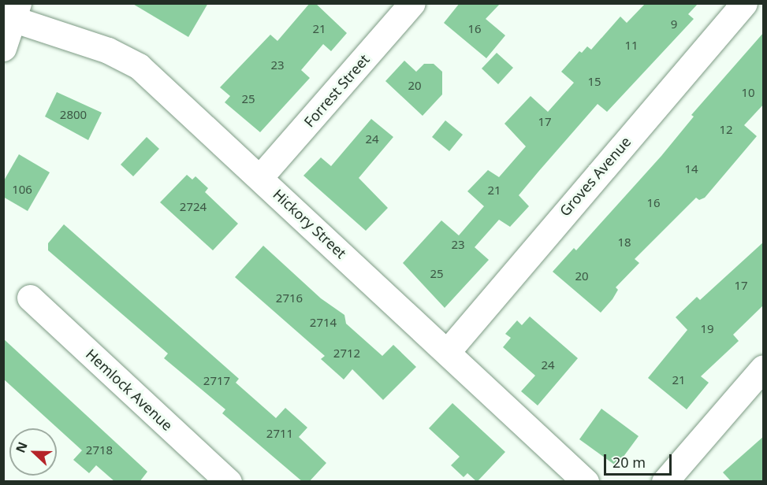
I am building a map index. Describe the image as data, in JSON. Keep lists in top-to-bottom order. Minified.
{"streets":{"street":["Forrest Street","Groves Avenue","Hickory Street","Hemlock Avenue"]},"crossings":[["Forrest Street","Hickory Street"],["Groves Avenue","Hickory Street"]],"house_numbers":["9","21","16","11","23","15","20","10","25","2800","17","12","24","14","106","21","16","2724","18","23","25","20","17","2716","2714","19","2712","24","21","2717","2711","2718"],"scale_bar":"20 m","north":"left"}
